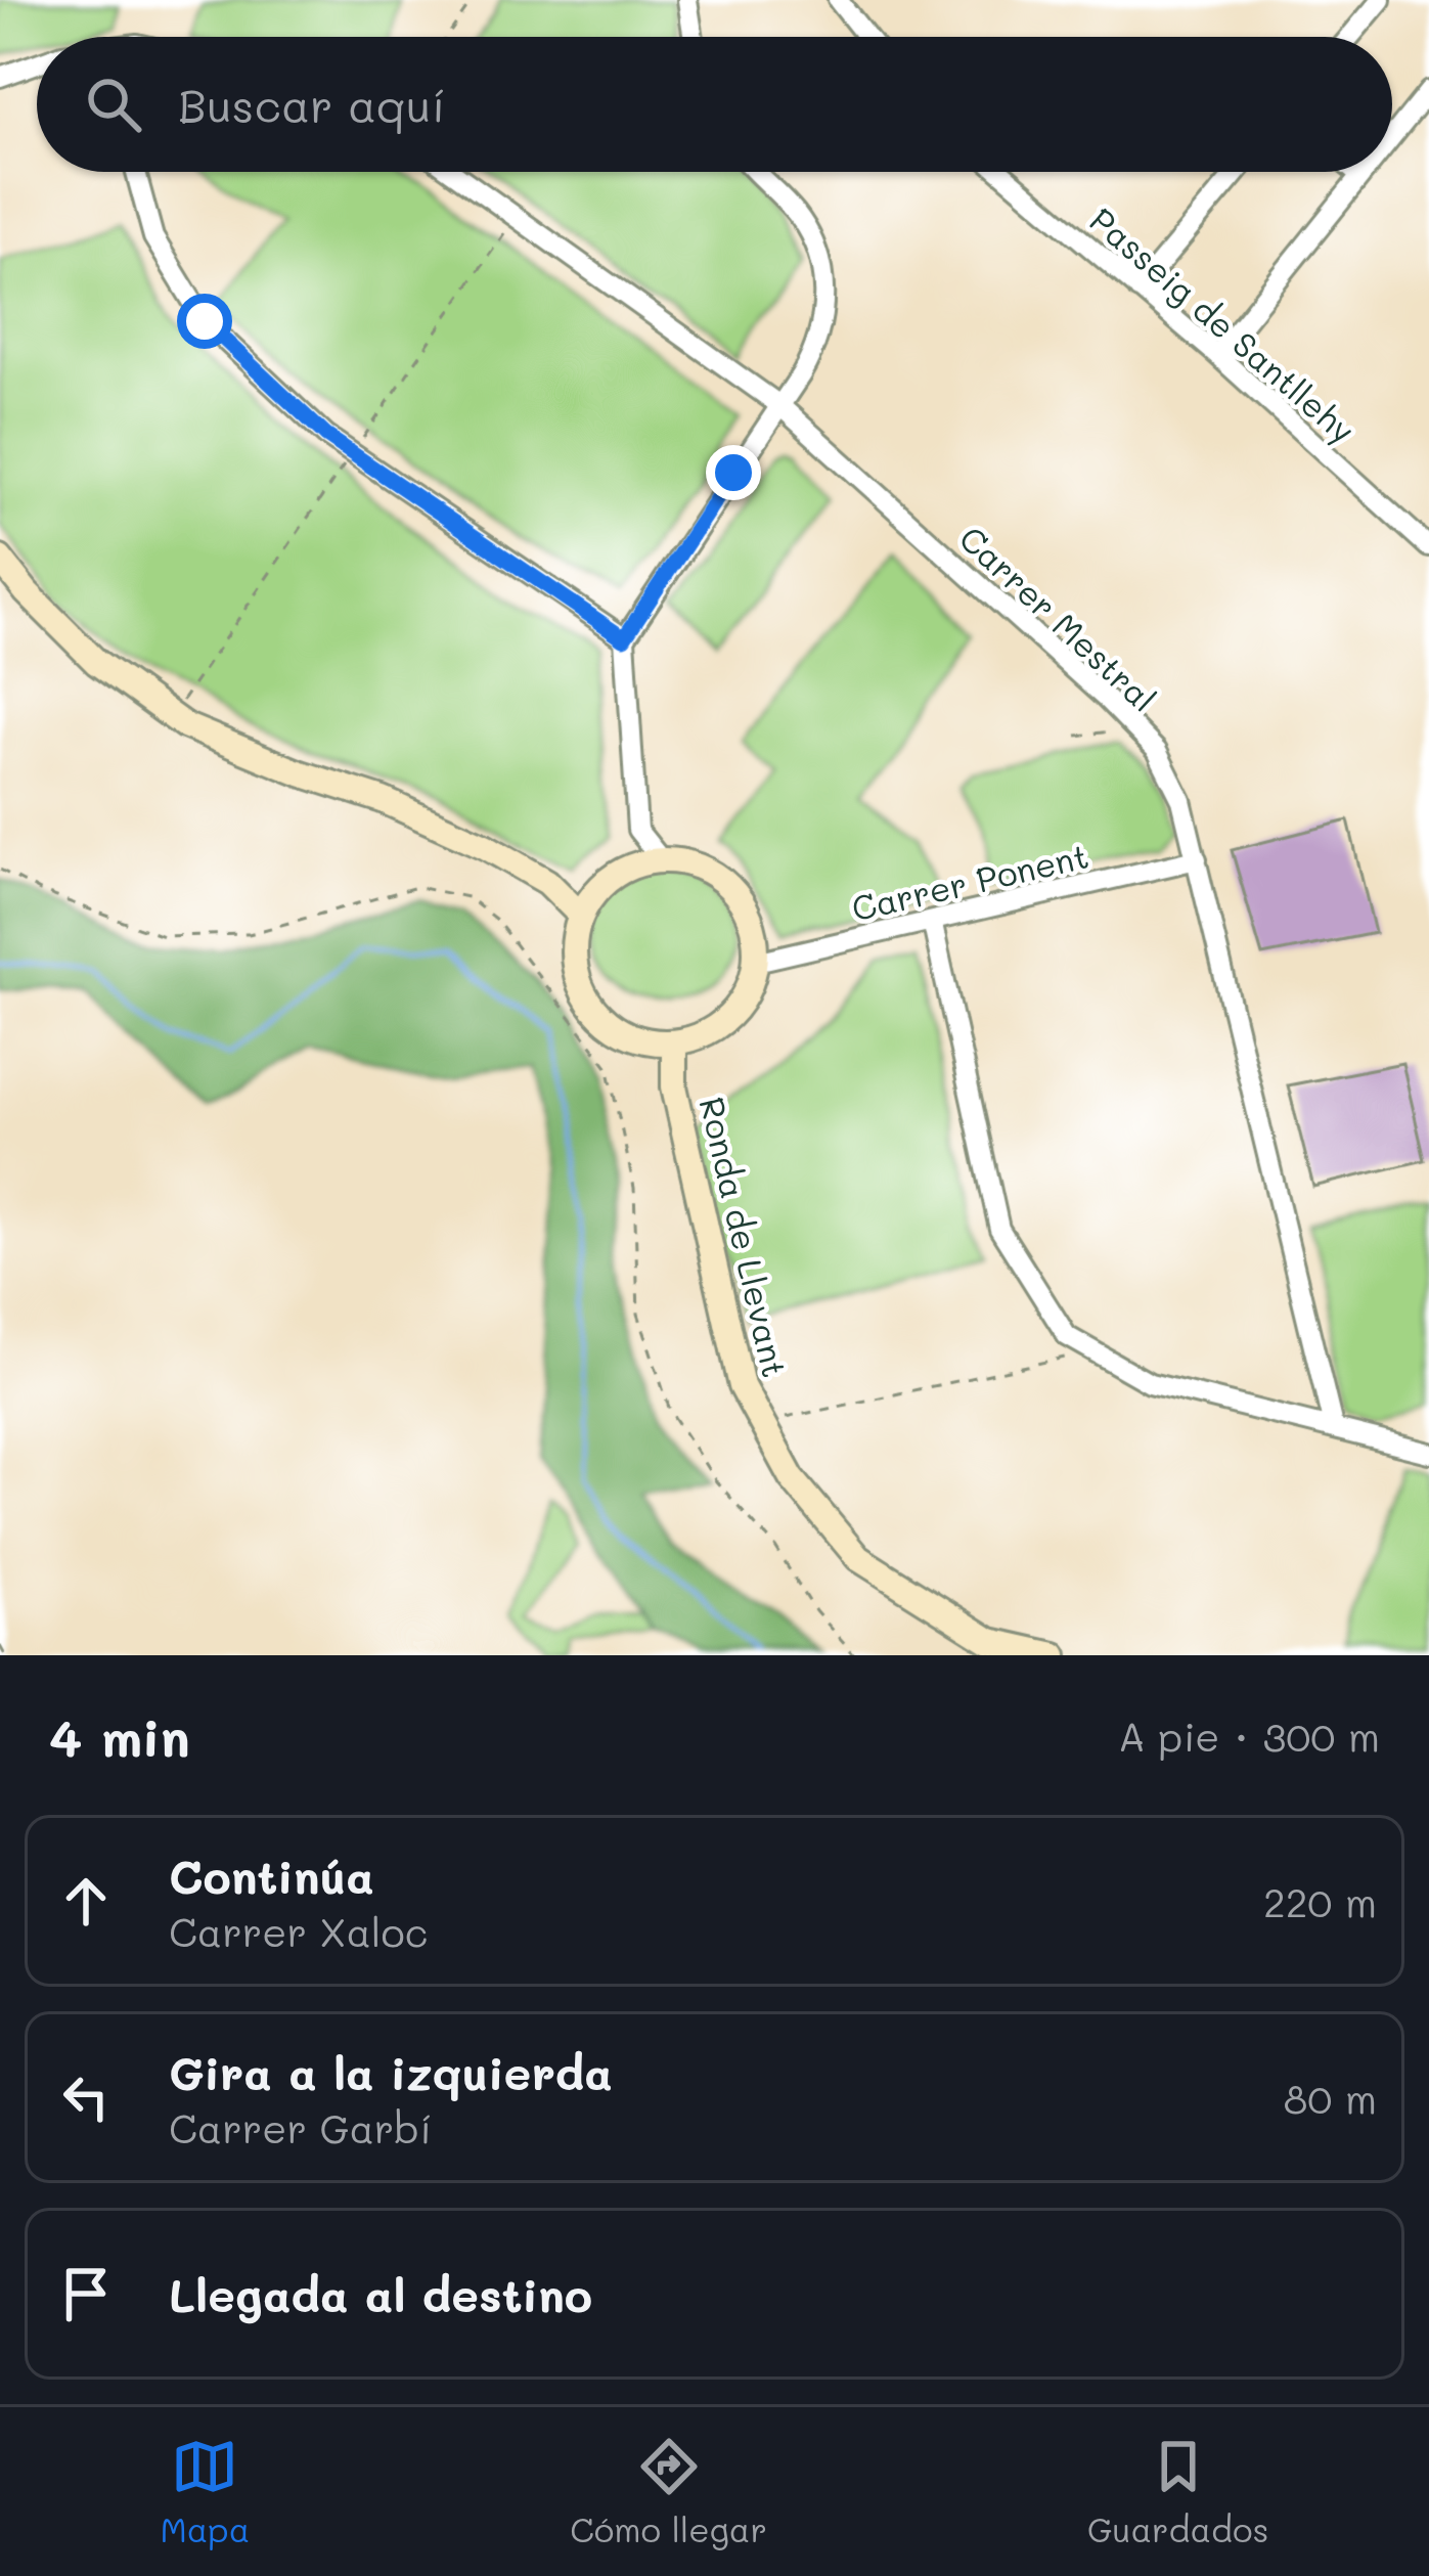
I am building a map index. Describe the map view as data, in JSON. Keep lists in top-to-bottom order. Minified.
{"streets":{"main road":["Ronda de Llevant"],"street":["Passeig de Santllehy","Carrer Mestral","Carrer Ponent"]},"crossings":[["Carrer Mestral","Carrer Ponent"],["Carrer Ponent","Ronda de Llevant"]],"page":{"search":"Buscar aquí","heading":["4 min","A pie · 300 m"],"list":[["Continúa","Carrer Xaloc","220 m"],["Gira a la izquierda","Carrer Garbí","80 m"],"Llegada al destino"],"nav":["Mapa","Cómo llegar","Guardados"]}}
